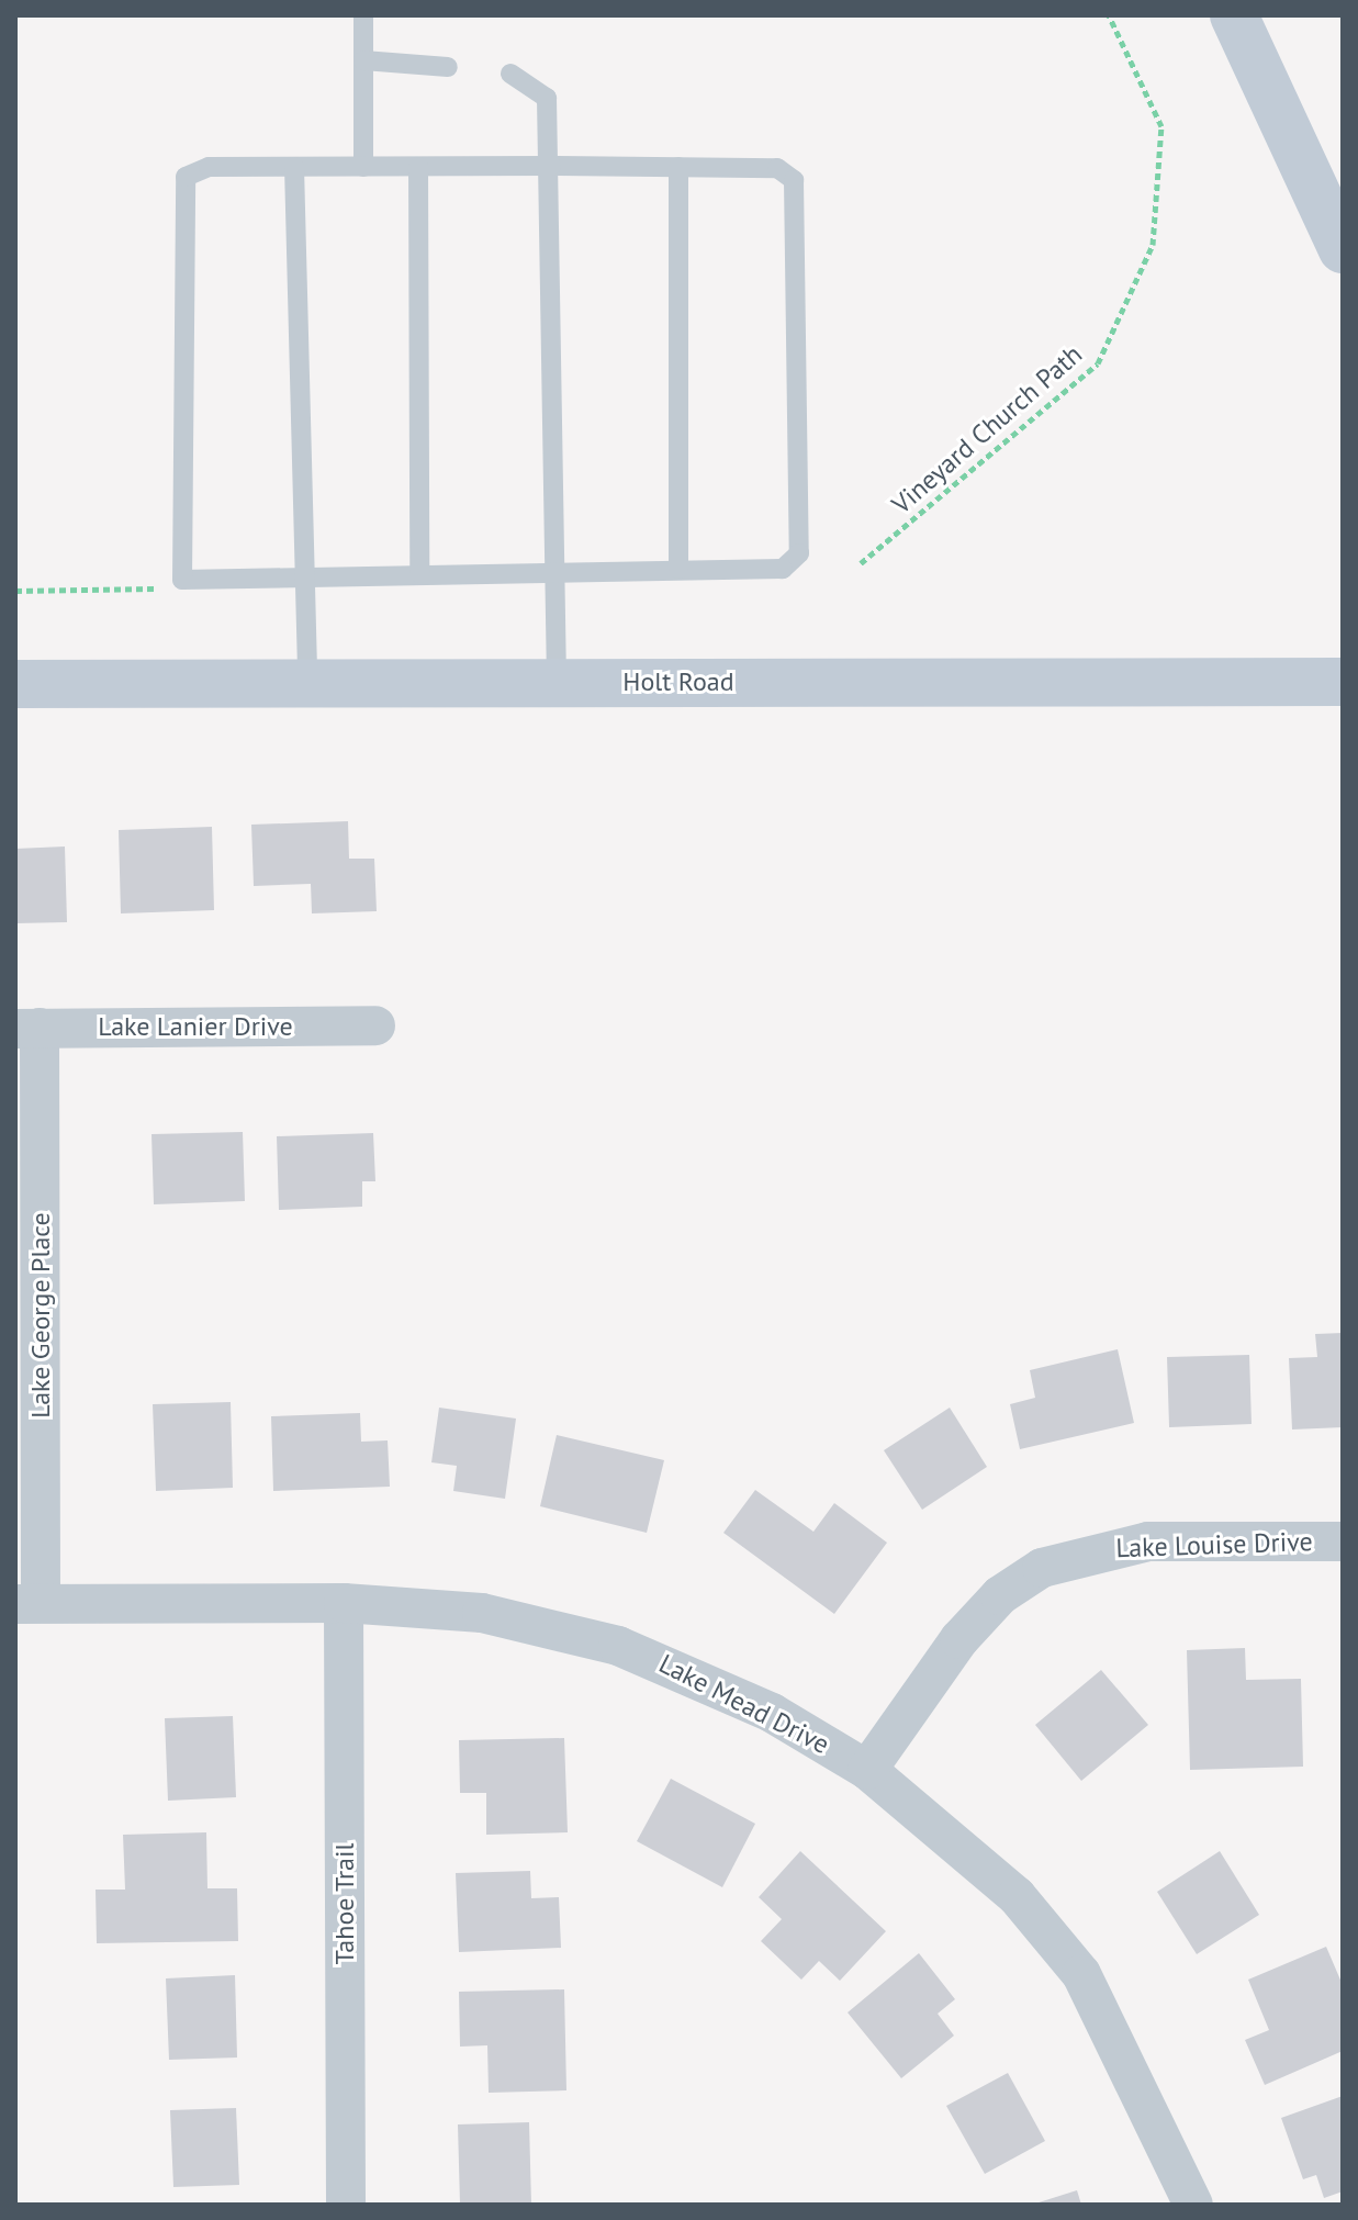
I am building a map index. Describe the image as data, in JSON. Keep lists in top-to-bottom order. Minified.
{"streets":{"main road":["Holt Road"],"street":["Lake Lanier Drive","Lake George Place","Lake Louise Drive","Lake Mead Drive","Tahoe Trail"],"path":["Vineyard Church Path"]},"crossings":[["Lake Lanier Drive","Lake George Place"],["Lake George Place","Lake Mead Drive"],["Lake Louise Drive","Lake Mead Drive"],["Lake Mead Drive","Tahoe Trail"]]}
